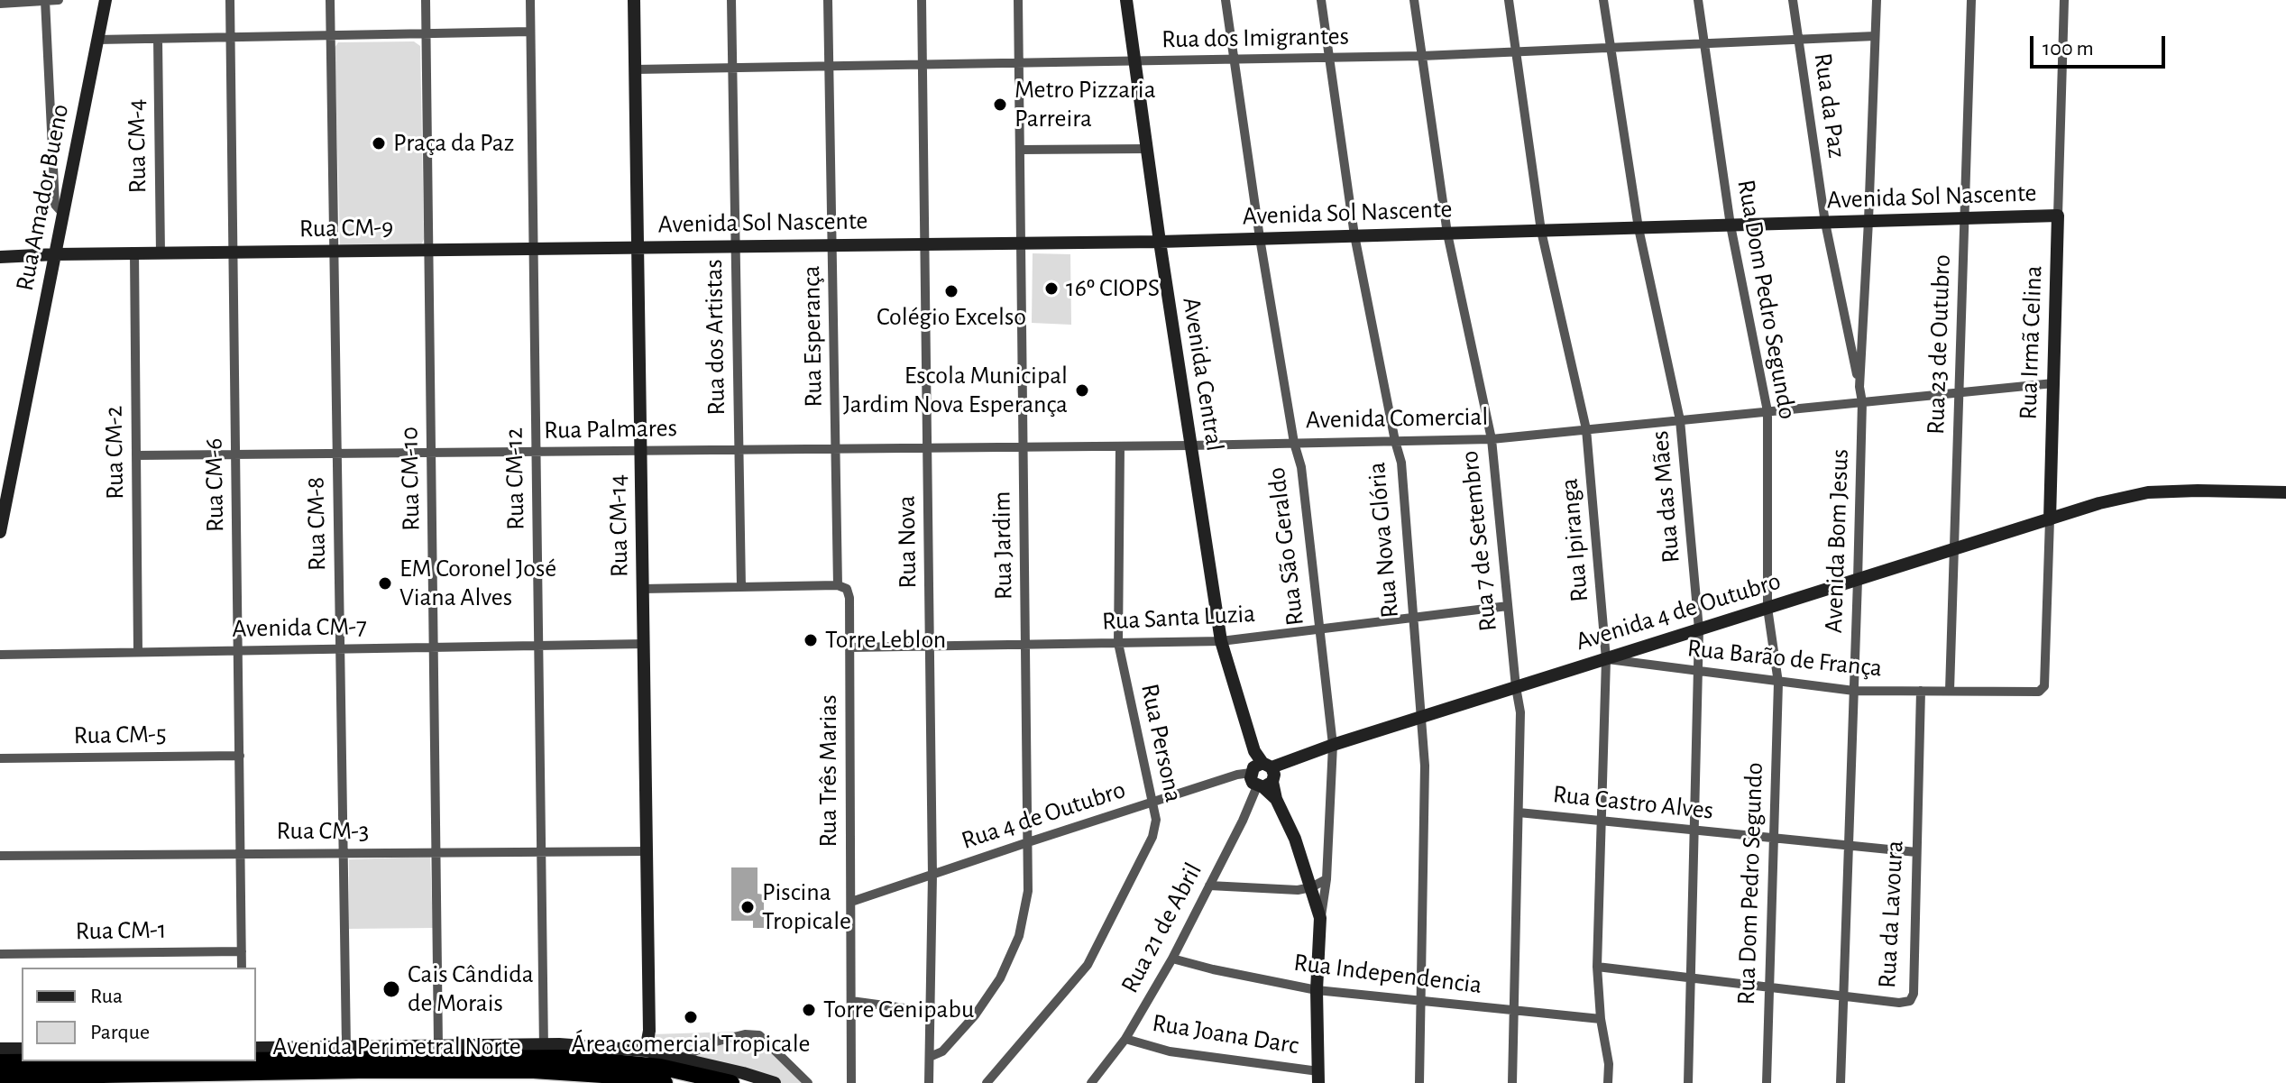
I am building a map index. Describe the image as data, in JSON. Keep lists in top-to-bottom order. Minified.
{"streets":{"highway":["Avenida Perimetral Norte"],"street":["Rua dos Imigrantes","Rua da Paz","Rua CM-4","Avenida Sol Nascente","Rua Amador Bueno","Rua CM-9","Rua Dom Pedro Segundo","Rua Esperança","Rua dos Artistas","Rua Irmã Celina","Rua 23 de Outubro","Avenida Central","Avenida Comercial","Rua Palmares","Rua CM-2","Rua CM-10","Rua CM-12","Rua CM-6","Rua das Mães","Rua CM-8","Rua CM-14","Rua Nova Glória","Rua Ipiranga","Rua 7 de Setembro","Avenida Bom Jesus","Rua Nova","Rua Jardim","Rua São Geraldo","Avenida 4 de Outubro","Rua Santa Luzia","Avenida CM-7","Rua Barão de França","Rua CM-5","Rua Persona","Rua Três Marias","Rua Castro Alves","Rua 4 de Outubro","Rua CM-3","Rua da Lavoura","Rua 21 de Abril","Rua CM-1","Rua Independencia","Rua Joana Darc"]},"crossings":[["Rua dos Imigrantes","Rua da Paz"],["Rua dos Imigrantes","Rua Dom Pedro Segundo"],["Rua dos Imigrantes","Rua Esperança"],["Rua dos Imigrantes","Rua dos Artistas"],["Rua dos Imigrantes","Avenida Central"],["Rua dos Imigrantes","Rua das Mães"],["Rua dos Imigrantes","Rua CM-14"],["Rua dos Imigrantes","Rua Nova Glória"],["Rua dos Imigrantes","Rua Ipiranga"],["Rua dos Imigrantes","Rua 7 de Setembro"],["Rua dos Imigrantes","Avenida Bom Jesus"],["Rua dos Imigrantes","Rua Nova"],["Rua dos Imigrantes","Rua Jardim"],["Rua dos Imigrantes","Rua São Geraldo"],["Rua da Paz","Avenida Sol Nascente"],["Rua da Paz","Avenida Bom Jesus"],["Rua CM-4","Rua CM-9"],["Avenida Sol Nascente","Rua CM-9"],["Avenida Sol Nascente","Rua Dom Pedro Segundo"],["Avenida Sol Nascente","Rua Esperança"],["Avenida Sol Nascente","Rua dos Artistas"],["Avenida Sol Nascente","Rua Irmã Celina"],["Avenida Sol Nascente","Rua 23 de Outubro"],["Avenida Sol Nascente","Avenida Central"],["Avenida Sol Nascente","Rua das Mães"],["Avenida Sol Nascente","Rua CM-14"],["Avenida Sol Nascente","Rua Nova Glória"],["Avenida Sol Nascente","Rua Ipiranga"],["Avenida Sol Nascente","Rua 7 de Setembro"],["Avenida Sol Nascente","Avenida Bom Jesus"],["Avenida Sol Nascente","Rua Nova"],["Avenida Sol Nascente","Rua Jardim"],["Avenida Sol Nascente","Rua São Geraldo"],["Rua Amador Bueno","Rua CM-9"],["Rua CM-9","Rua CM-2"],["Rua CM-9","Rua CM-10"],["Rua CM-9","Rua CM-12"],["Rua CM-9","Rua CM-6"],["Rua CM-9","Rua CM-8"],["Rua CM-9","Rua CM-14"],["Rua Dom Pedro Segundo","Avenida Comercial"],["Rua Dom Pedro Segundo","Avenida 4 de Outubro"],["Rua Dom Pedro Segundo","Rua Barão de França"],["Rua Dom Pedro Segundo","Rua Castro Alves"],["Rua Dom Pedro Segundo","Rua da Lavoura"],["Rua Esperança","Avenida Comercial"],["Rua Esperança","Rua Três Marias"],["Rua dos Artistas","Avenida Comercial"],["Rua dos Artistas","Rua Palmares"],["Rua Irmã Celina","Avenida Comercial"],["Rua Irmã Celina","Avenida 4 de Outubro"],["Rua Irmã Celina","Rua Barão de França"],["Rua 23 de Outubro","Avenida Comercial"],["Rua 23 de Outubro","Avenida 4 de Outubro"],["Rua 23 de Outubro","Rua Barão de França"],["Avenida Central","Avenida Comercial"],["Avenida Central","Avenida 4 de Outubro"],["Avenida Central","Rua Santa Luzia"],["Avenida Central","Rua 4 de Outubro"],["Avenida Comercial","Rua Palmares"],["Avenida Comercial","Rua das Mães"],["Avenida Comercial","Rua Nova Glória"],["Avenida Comercial","Rua Ipiranga"],["Avenida Comercial","Rua 7 de Setembro"],["Avenida Comercial","Avenida Bom Jesus"],["Avenida Comercial","Rua Nova"],["Avenida Comercial","Rua Jardim"],["Avenida Comercial","Rua São Geraldo"],["Avenida Comercial","Rua Persona"],["Rua Palmares","Rua CM-2"],["Rua Palmares","Rua CM-10"],["Rua Palmares","Rua CM-12"],["Rua Palmares","Rua CM-6"],["Rua Palmares","Rua CM-8"],["Rua Palmares","Rua CM-14"],["Rua CM-2","Avenida CM-7"],["Rua CM-10","Avenida CM-7"],["Rua CM-10","Rua CM-3"],["Rua CM-12","Avenida CM-7"],["Rua CM-12","Rua CM-3"],["Rua CM-12","Avenida Perimetral Norte"],["Rua CM-6","Avenida CM-7"],["Rua CM-6","Rua CM-5"],["Rua CM-6","Rua CM-3"],["Rua CM-6","Rua CM-1"],["Rua das Mães","Avenida 4 de Outubro"],["Rua das Mães","Rua Barão de França"],["Rua das Mães","Rua Castro Alves"],["Rua das Mães","Rua da Lavoura"],["Rua CM-8","Avenida CM-7"],["Rua CM-8","Rua CM-3"],["Rua CM-14","Avenida CM-7"],["Rua CM-14","Rua CM-3"],["Rua Nova Glória","Avenida 4 de Outubro"],["Rua Nova Glória","Rua Santa Luzia"],["Rua Nova Glória","Rua Independencia"],["Rua Ipiranga","Avenida 4 de Outubro"],["Rua Ipiranga","Rua Barão de França"],["Rua Ipiranga","Rua Castro Alves"],["Rua Ipiranga","Rua da Lavoura"],["Rua Ipiranga","Rua Independencia"],["Rua 7 de Setembro","Avenida 4 de Outubro"],["Rua 7 de Setembro","Rua Santa Luzia"],["Rua 7 de Setembro","Rua Castro Alves"],["Rua 7 de Setembro","Rua Independencia"],["Avenida Bom Jesus","Avenida 4 de Outubro"],["Avenida Bom Jesus","Rua Barão de França"],["Avenida Bom Jesus","Rua Castro Alves"],["Avenida Bom Jesus","Rua da Lavoura"],["Rua Nova","Rua Jardim"],["Rua Nova","Rua Santa Luzia"],["Rua Nova","Rua 4 de Outubro"],["Rua Jardim","Rua Santa Luzia"],["Rua Jardim","Rua 4 de Outubro"],["Rua São Geraldo","Avenida 4 de Outubro"],["Rua São Geraldo","Rua Santa Luzia"],["Avenida 4 de Outubro","Rua Barão de França"],["Avenida 4 de Outubro","Rua 4 de Outubro"],["Rua Santa Luzia","Rua Persona"],["Rua Santa Luzia","Rua Três Marias"],["Rua Barão de França","Rua da Lavoura"],["Rua Persona","Rua 4 de Outubro"],["Rua Três Marias","Rua 4 de Outubro"],["Rua Castro Alves","Rua da Lavoura"],["Rua 21 de Abril","Rua Independencia"],["Rua 21 de Abril","Rua Joana Darc"]],"places":["Metro Pizzaria Parreira","Praça da Paz","16º CIOPS","Colégio Excelso","Escola Municipal Jardim Nova Esperança","EM Coronel José Viana Alves","Torre Leblon","Piscina Tropicale","Cais Cândida de Morais","Torre Genipabu","Área comercial Tropicale"],"legend":["Rua","Parque"],"scale_bar":"100 m"}
